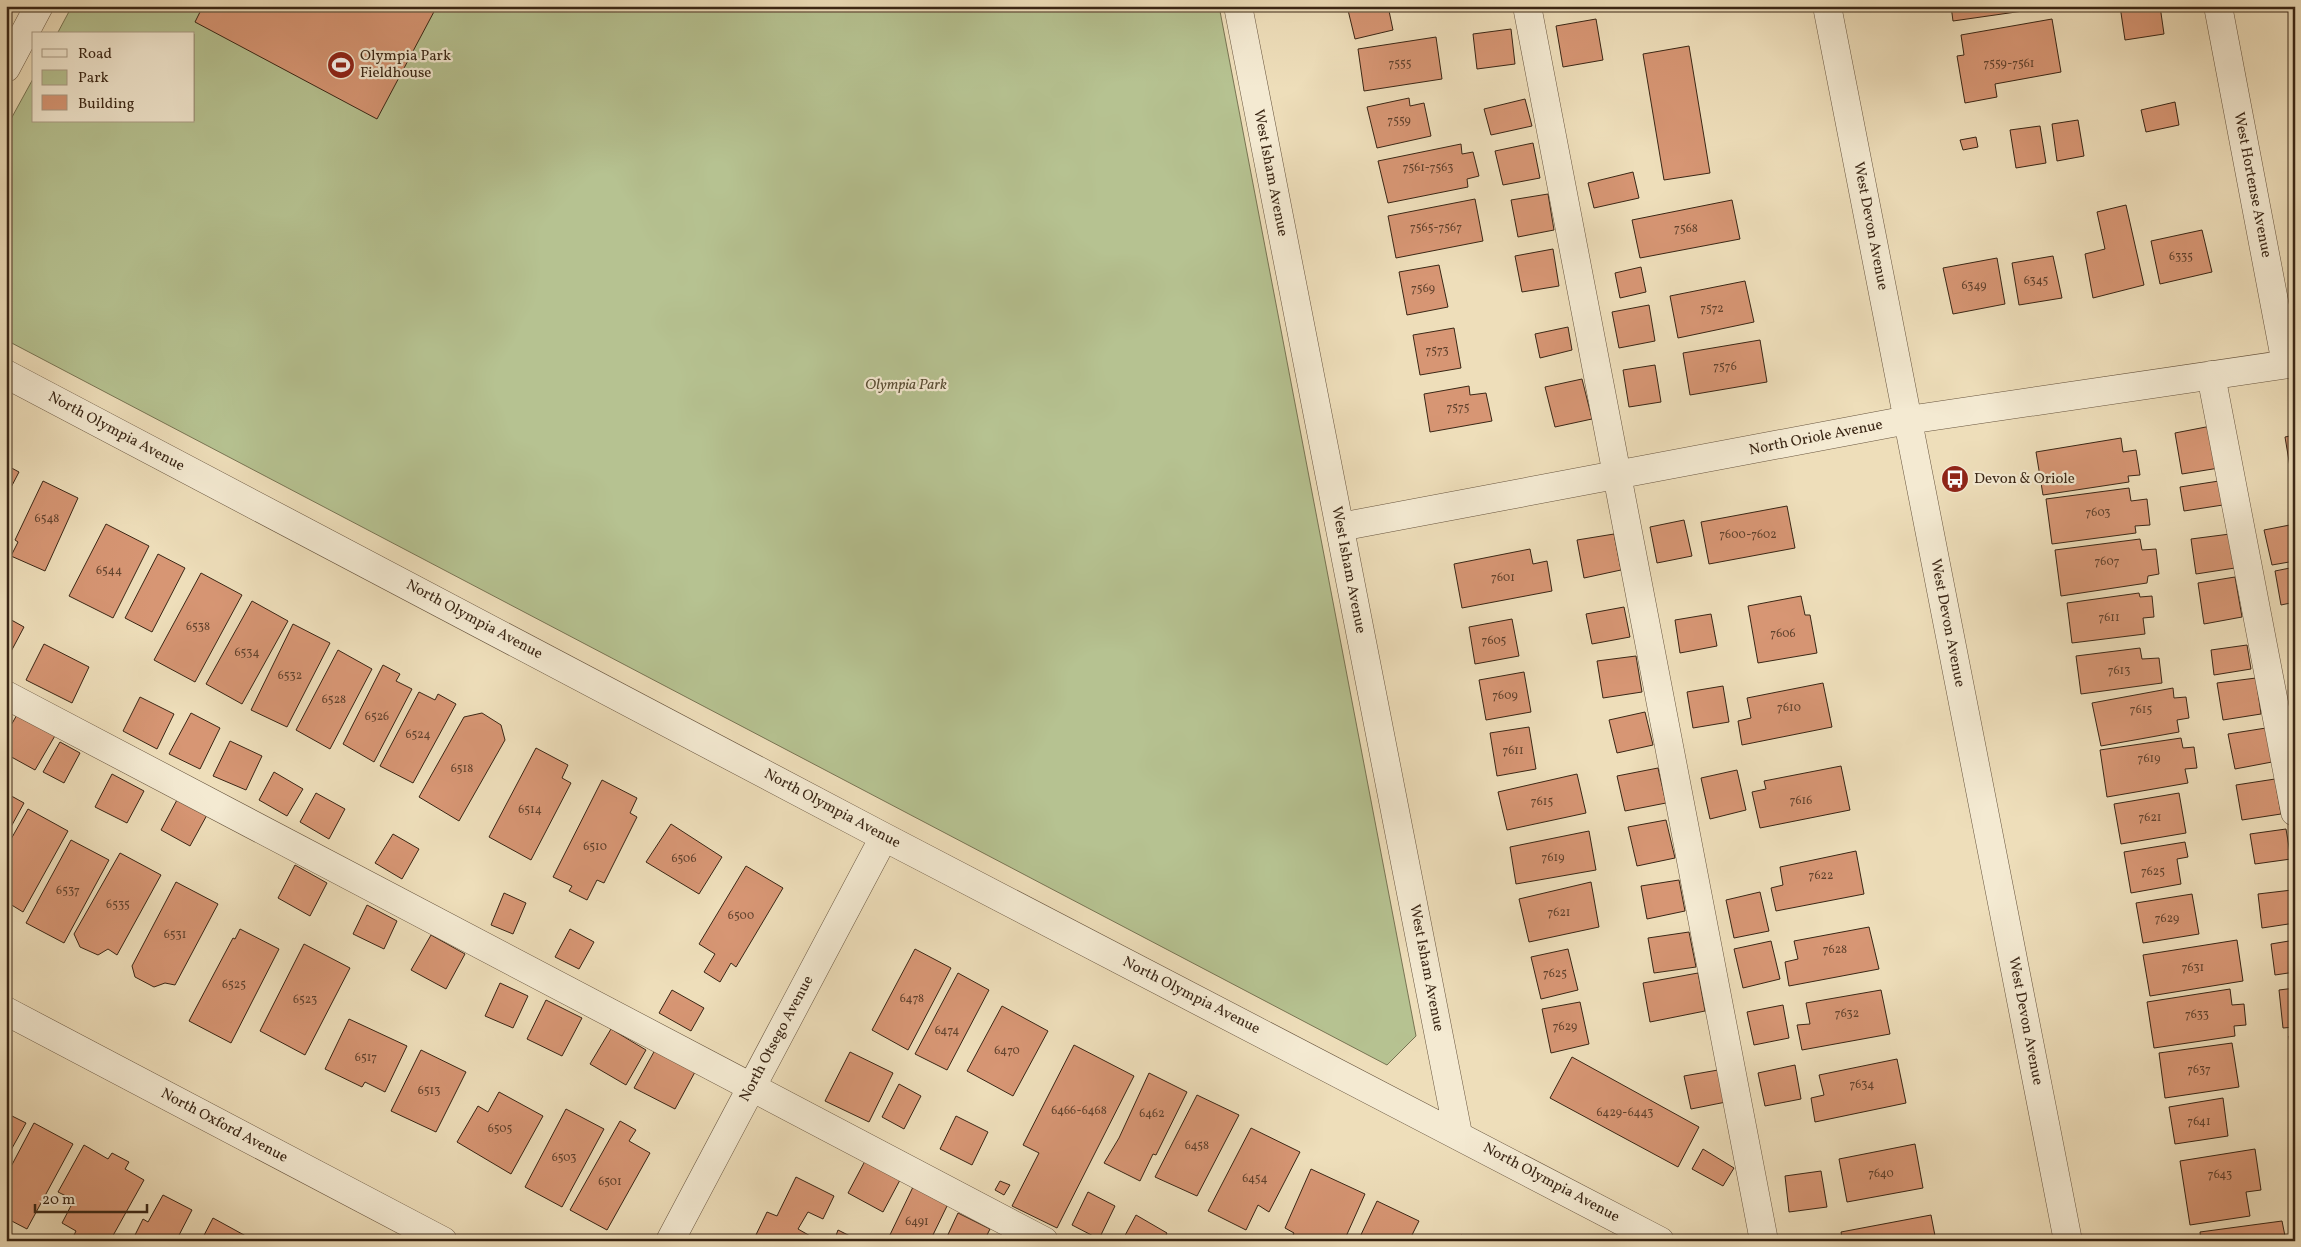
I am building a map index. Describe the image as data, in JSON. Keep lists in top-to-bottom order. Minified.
{"streets":{"street":["West Isham Avenue","West Hortense Avenue","West Devon Avenue","North Olympia Avenue","North Oriole Avenue","North Otsego Avenue","North Oxford Avenue"]},"crossings":[["West Isham Avenue","North Olympia Avenue"],["West Isham Avenue","North Oriole Avenue"],["West Hortense Avenue","North Oriole Avenue"],["West Devon Avenue","North Oriole Avenue"],["North Olympia Avenue","North Otsego Avenue"]],"parks":["Olympia Park"],"places":{"sports":["Olympia Park Fieldhouse"],"bus stop":["Devon & Oriole"]},"house_numbers":["7555","7559-7561","7559","7561-7563","7565-7567","7568","6335","6345","6349","7569","7572","7573","7576","7575","7603","6548","7600-7602","7607","6544","7601","7611","6538","7606","7605","6534","7613","6532","7609","6528","7610","7615","6526","6524","7611","7619","6518","7616","7615","6514","7621","6510","7619","6506","7625","7622","6537","6535","7621","6500","7629","6531","7628","7631","7625","6525","6478","6523","7632","7633","7629","6474","6470","6517","7637","7634","6513","6466-6468","6429-6443","6462","7641","6505","6458","6503","7640","7643","6454","6501","6491"],"legend":["Road","Park","Building"],"scale_bar":"20 m"}
